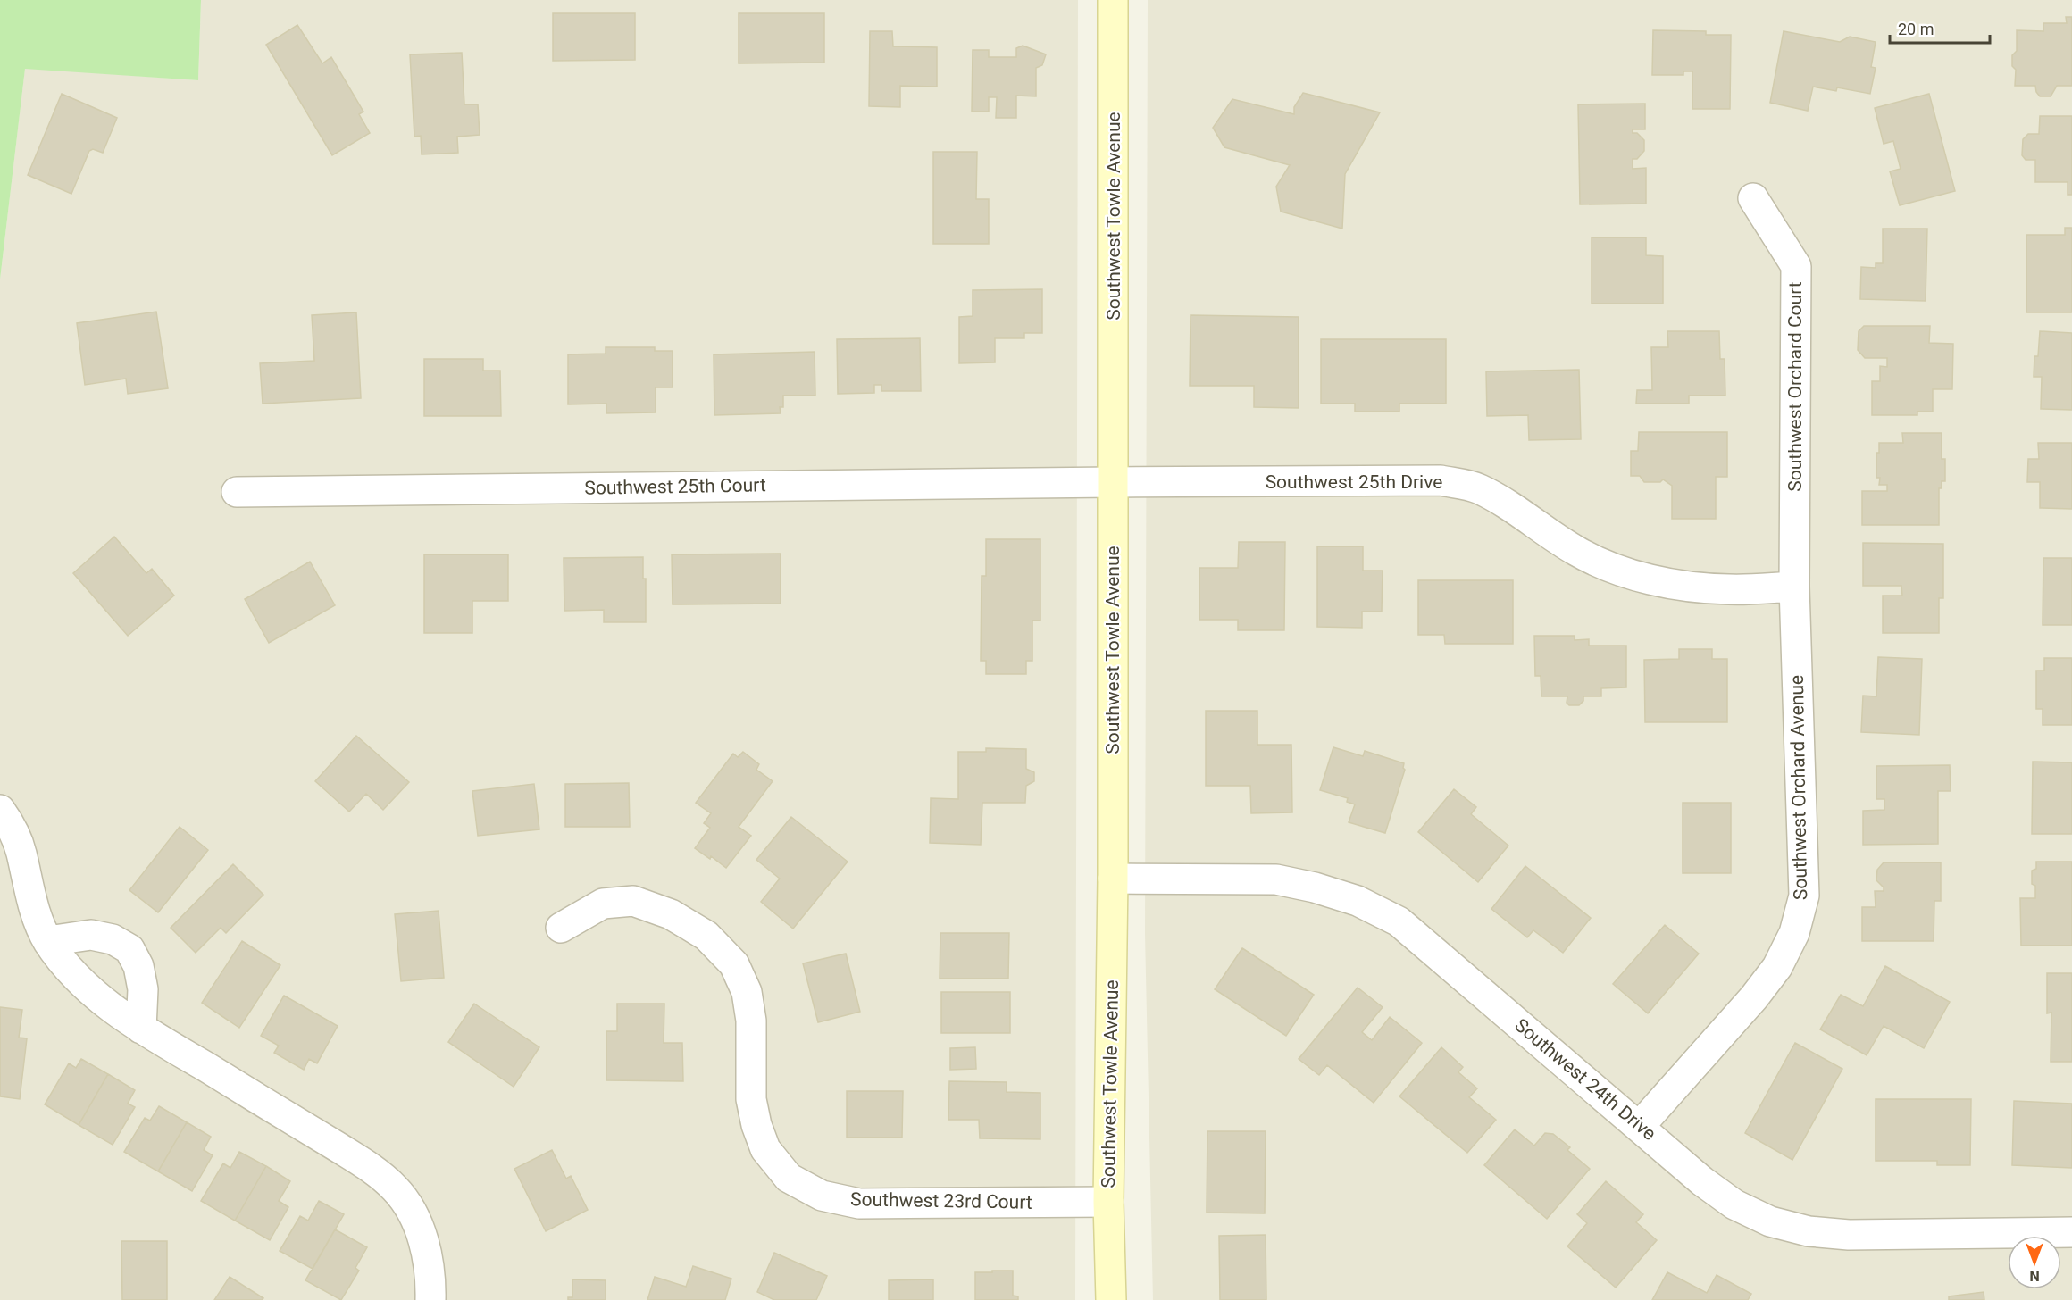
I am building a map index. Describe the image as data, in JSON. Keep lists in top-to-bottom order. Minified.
{"streets":{"main road":["Southwest Towle Avenue"],"street":["Southwest Orchard Court","Southwest 25th Drive","Southwest 25th Court","Southwest Orchard Avenue","Southwest 24th Drive","Southwest 23rd Court"]},"crossings":[["Southwest Towle Avenue","Southwest 25th Drive"],["Southwest Towle Avenue","Southwest 25th Court"],["Southwest Towle Avenue","Southwest 24th Drive"],["Southwest Towle Avenue","Southwest 23rd Court"],["Southwest Orchard Court","Southwest 25th Drive"],["Southwest Orchard Court","Southwest Orchard Avenue"],["Southwest 25th Drive","Southwest 25th Court"],["Southwest 25th Drive","Southwest Orchard Avenue"],["Southwest Orchard Avenue","Southwest 24th Drive"]],"scale_bar":"20 m","north":"bottom"}
